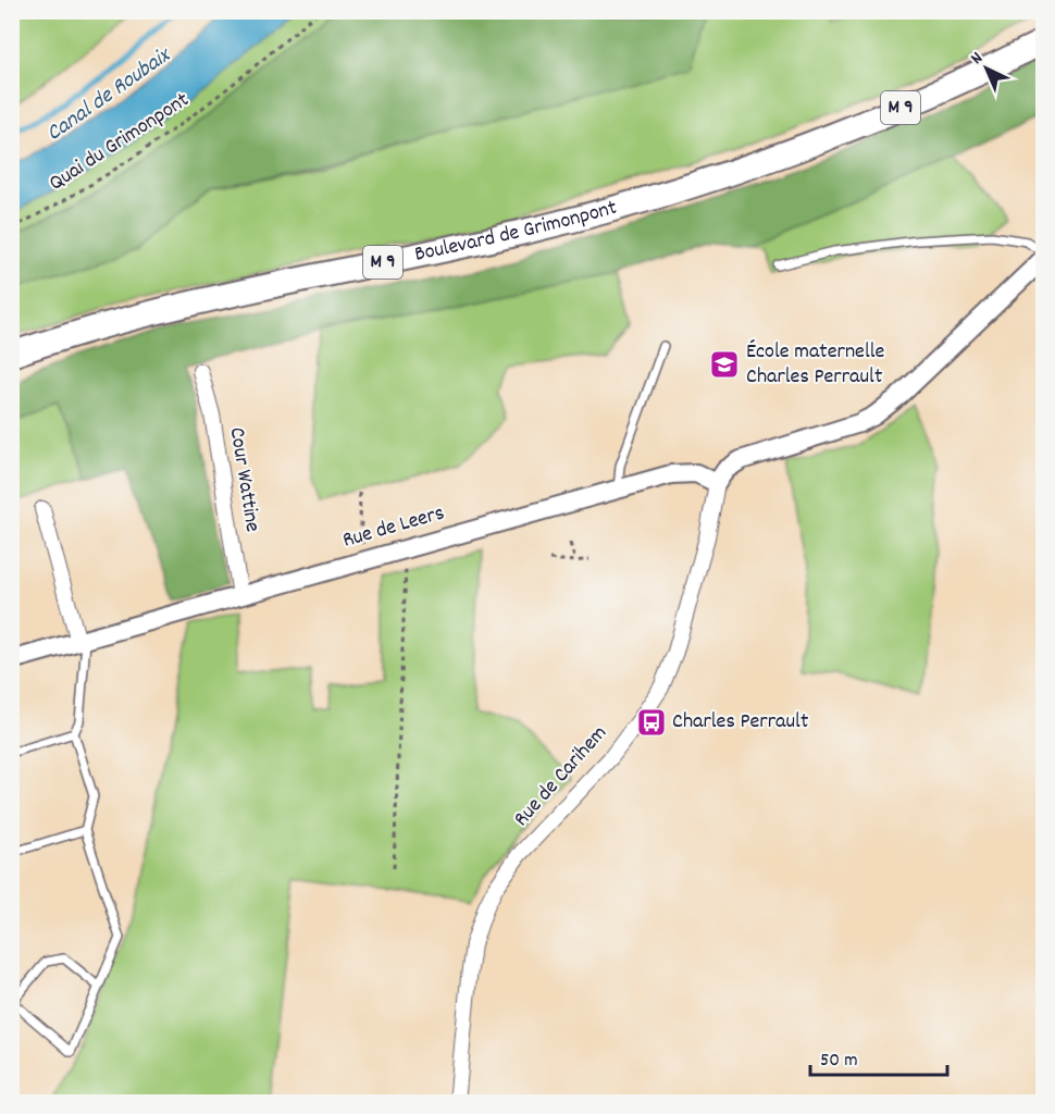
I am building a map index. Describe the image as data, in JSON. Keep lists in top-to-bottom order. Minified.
{"streets":{"highway":["M 9","Boulevard de Grimonpont"],"street":["Cour Wattine","Rue de Leers","Rue de Carihem"],"path":["Quai du Grimonpont"]},"crossings":[["M 9","Boulevard de Grimonpont"],["Cour Wattine","Rue de Leers"],["Rue de Leers","Rue de Carihem"]],"water":["Canal de Roubaix"],"places":{"school or university":["École maternelle Charles Perrault"],"bus stop":["Charles Perrault"]},"scale_bar":"50 m","north":"top left"}
